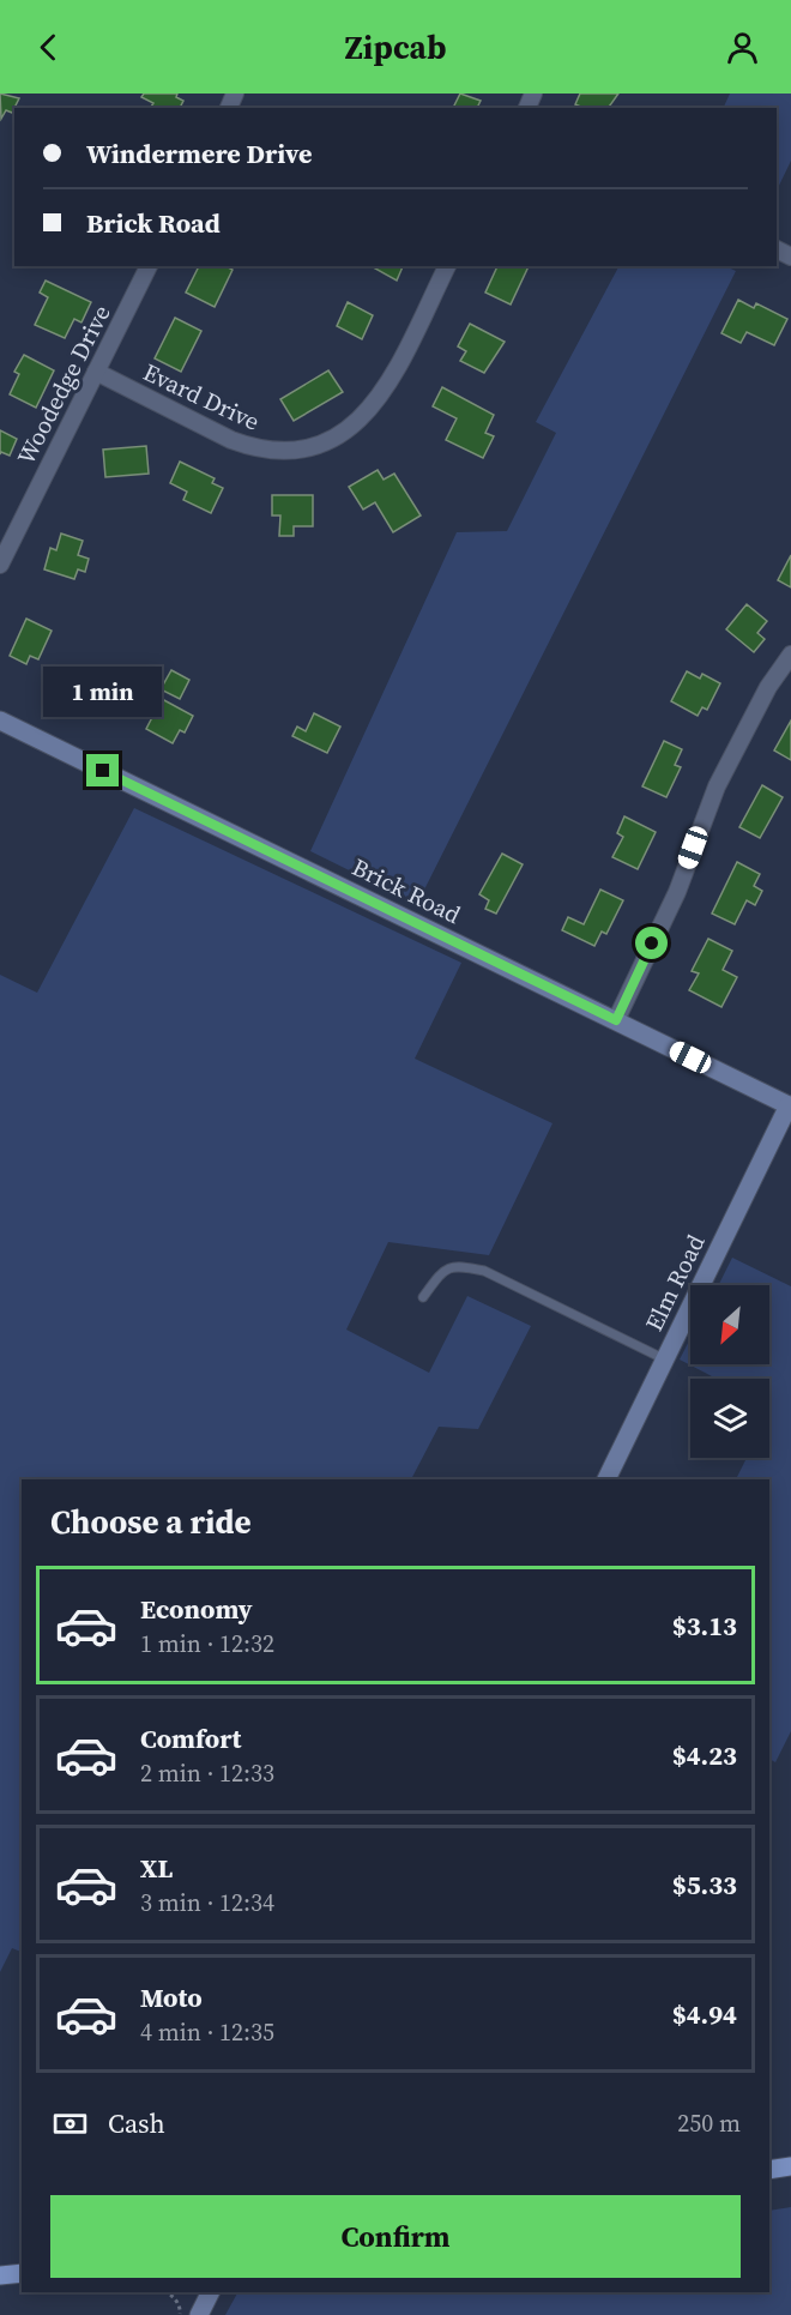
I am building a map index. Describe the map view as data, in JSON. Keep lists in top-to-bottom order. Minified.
{"streets":{"street":["Woodedge Drive","Evard Drive","Brick Road","Elm Road"]},"crossings":[["Woodedge Drive","Evard Drive"],["Brick Road","Elm Road"]],"north":"bottom left","page":{"header":"Zipcab","banner":["Windermere Drive","Brick Road"],"bubble":"1 min","heading":"Choose a ride","list":[{"name":"Economy","note":"1 min · 12:32","value":"$3.13"},{"name":"Comfort","note":"2 min · 12:33","value":"$4.23"},{"name":"XL","note":"3 min · 12:34","value":"$5.33"},{"name":"Moto","note":"4 min · 12:35","value":"$4.94"}],"pay":["Cash","250 m"],"buttons":"Confirm"}}
